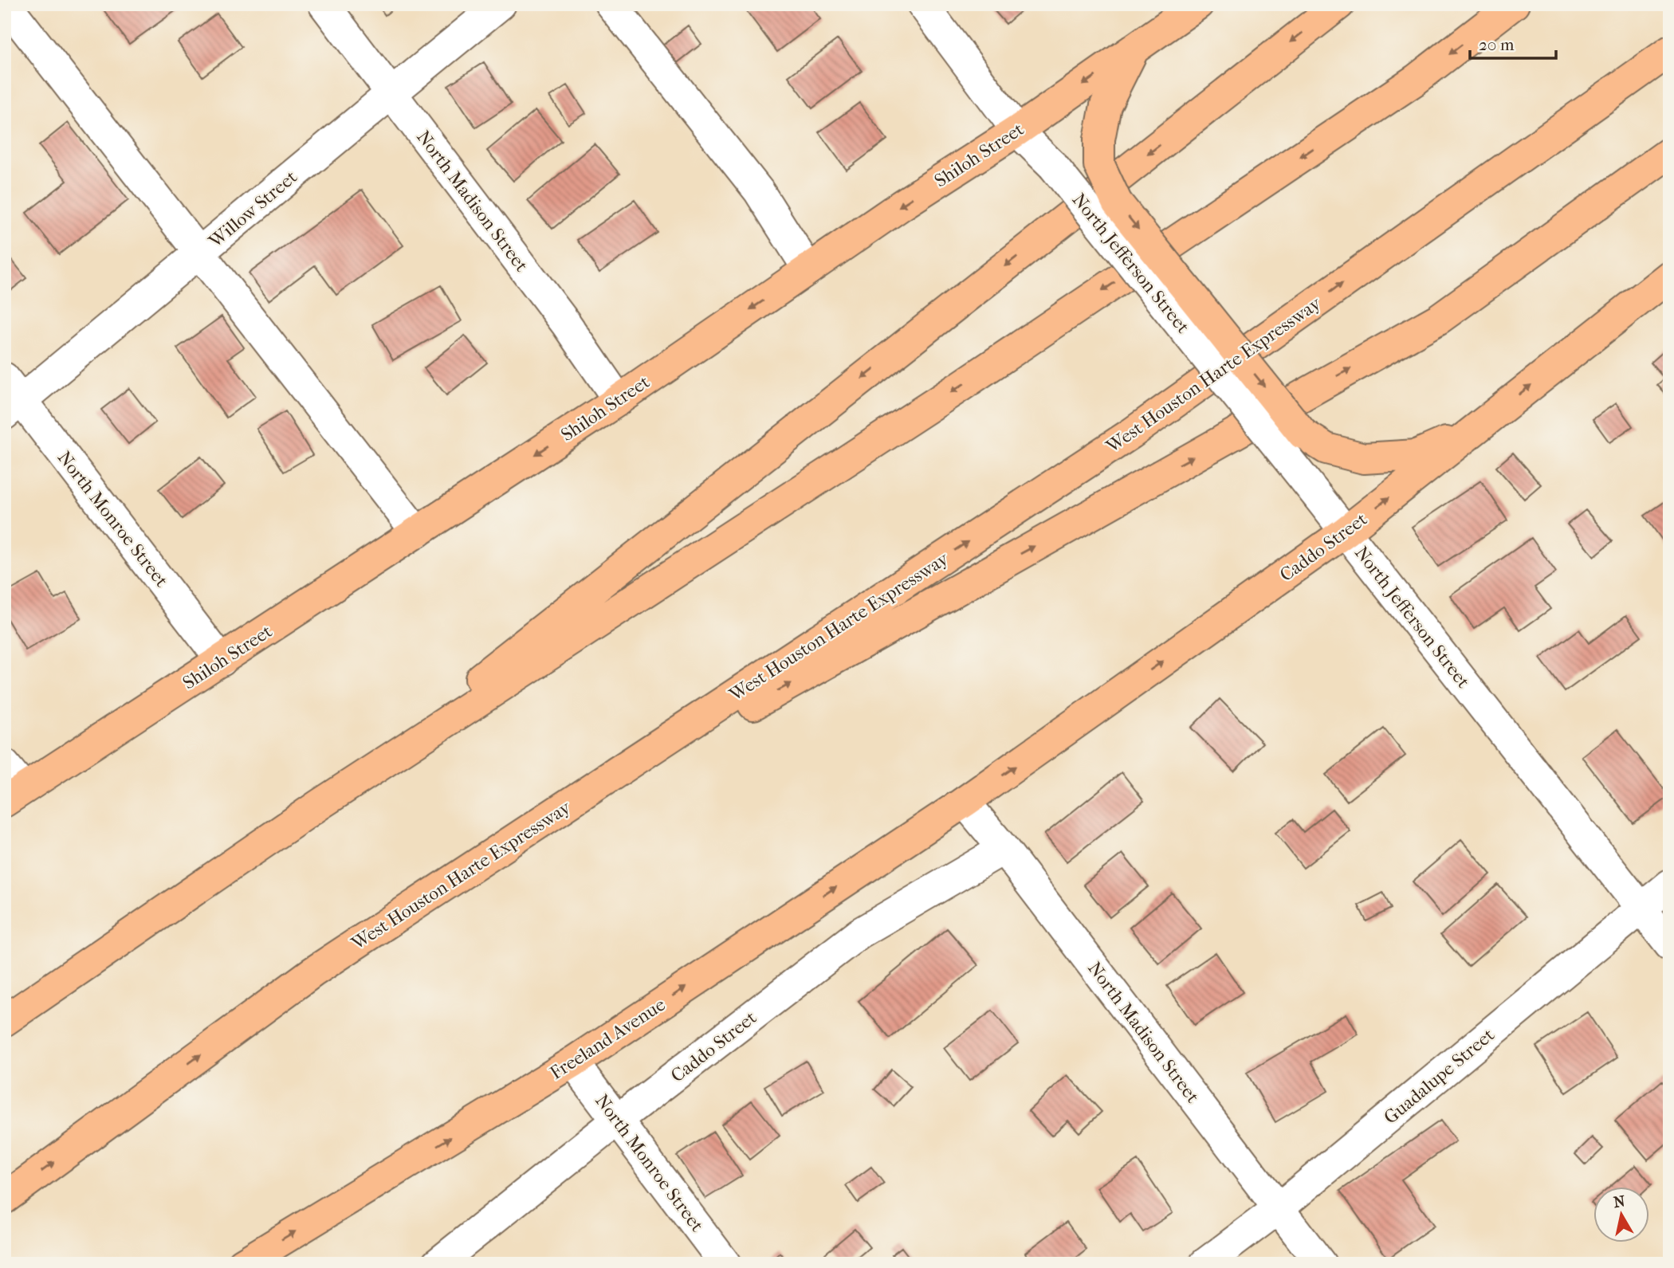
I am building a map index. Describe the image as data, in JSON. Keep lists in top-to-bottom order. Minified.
{"streets":{"main road":["Shiloh Street","West Houston Harte Expressway","Caddo Street","Freeland Avenue"],"street":["North Madison Street","Willow Street","North Jefferson Street","North Monroe Street","Guadalupe Street"]},"crossings":[["Shiloh Street","North Madison Street"],["Shiloh Street","North Jefferson Street"],["Shiloh Street","North Monroe Street"],["North Madison Street","Willow Street"],["North Madison Street","Caddo Street"],["North Madison Street","Freeland Avenue"],["North Madison Street","Guadalupe Street"],["Willow Street","North Monroe Street"],["North Jefferson Street","Caddo Street"],["North Jefferson Street","Guadalupe Street"],["North Monroe Street","Caddo Street"],["North Monroe Street","Freeland Avenue"],["Caddo Street","Freeland Avenue"]],"scale_bar":"20 m","north":"top"}
